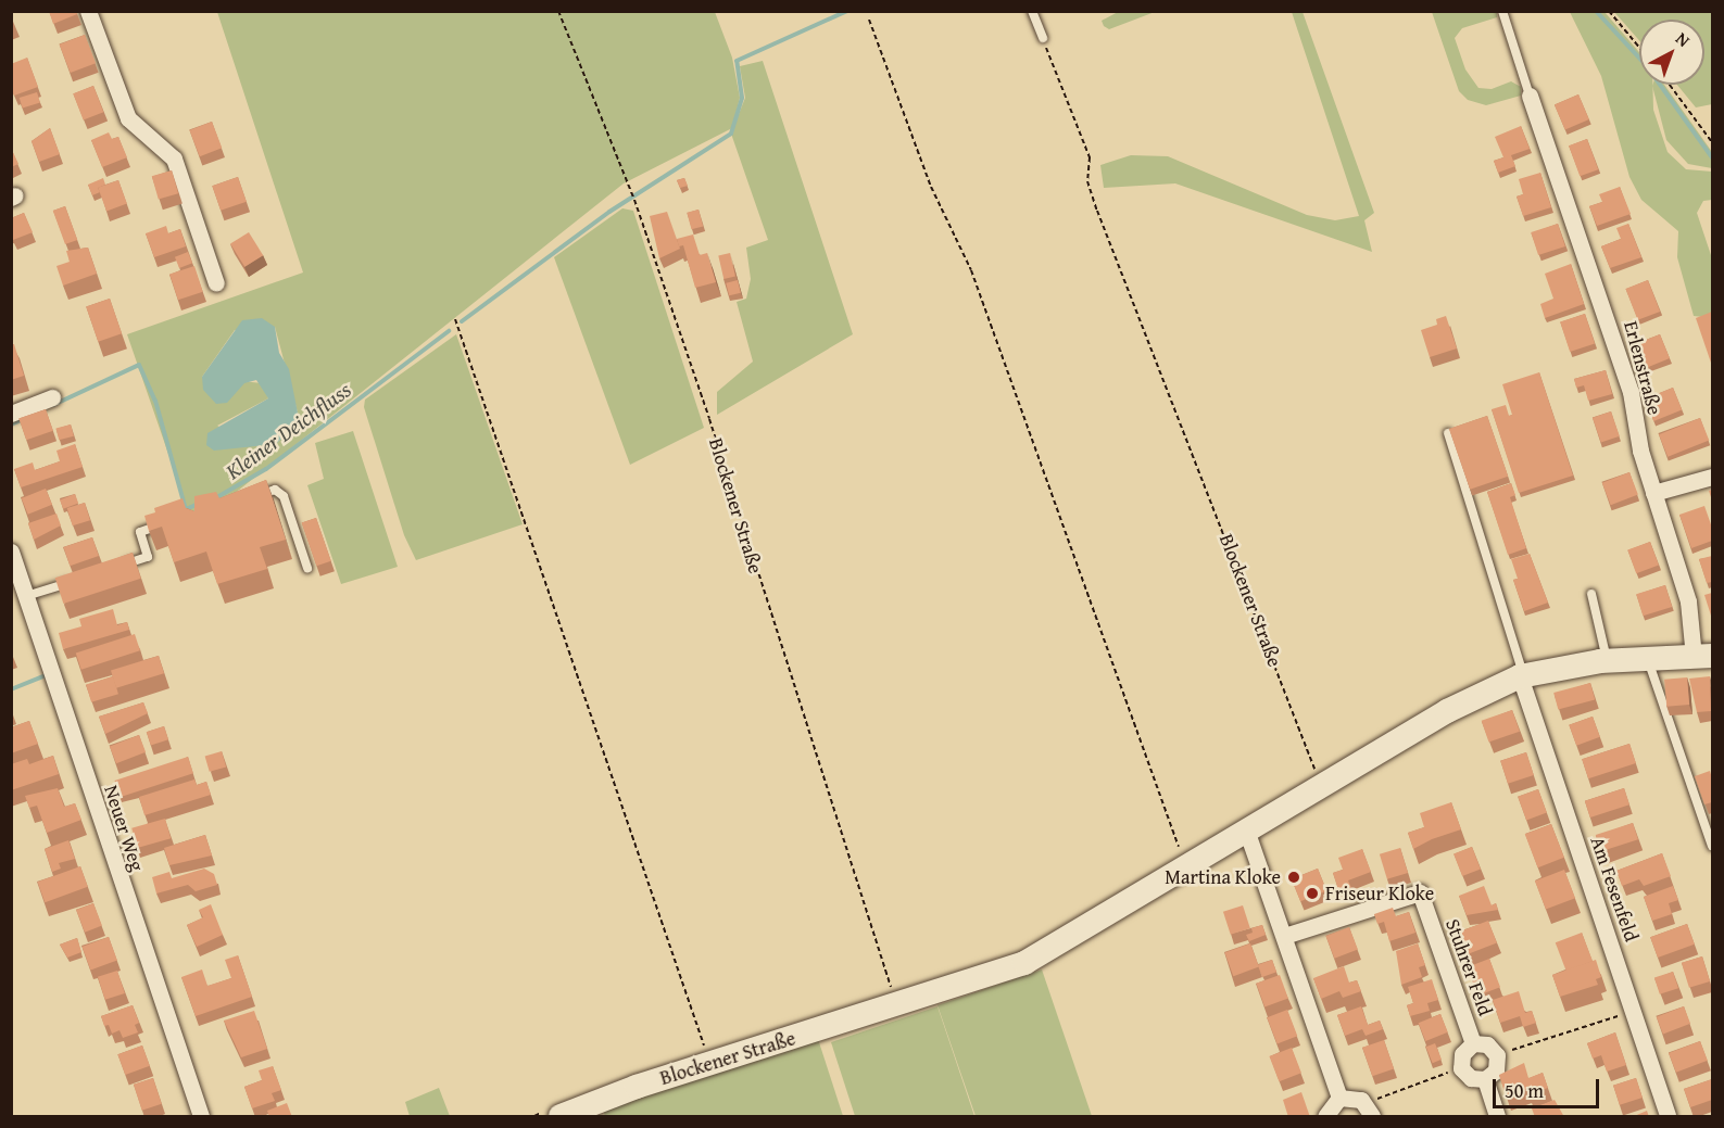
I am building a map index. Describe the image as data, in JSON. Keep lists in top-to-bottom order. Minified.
{"streets":{"street":["Erlenstraße","Blockener Straße","Neuer Weg","Am Fesenfeld","Stuhrer Feld"]},"crossings":[["Erlenstraße","Blockener Straße"],["Blockener Straße","Am Fesenfeld"]],"water":["Kleiner Deichfluss"],"places":["Martina Kloke","Friseur Kloke"],"scale_bar":"50 m","north":"top right"}
